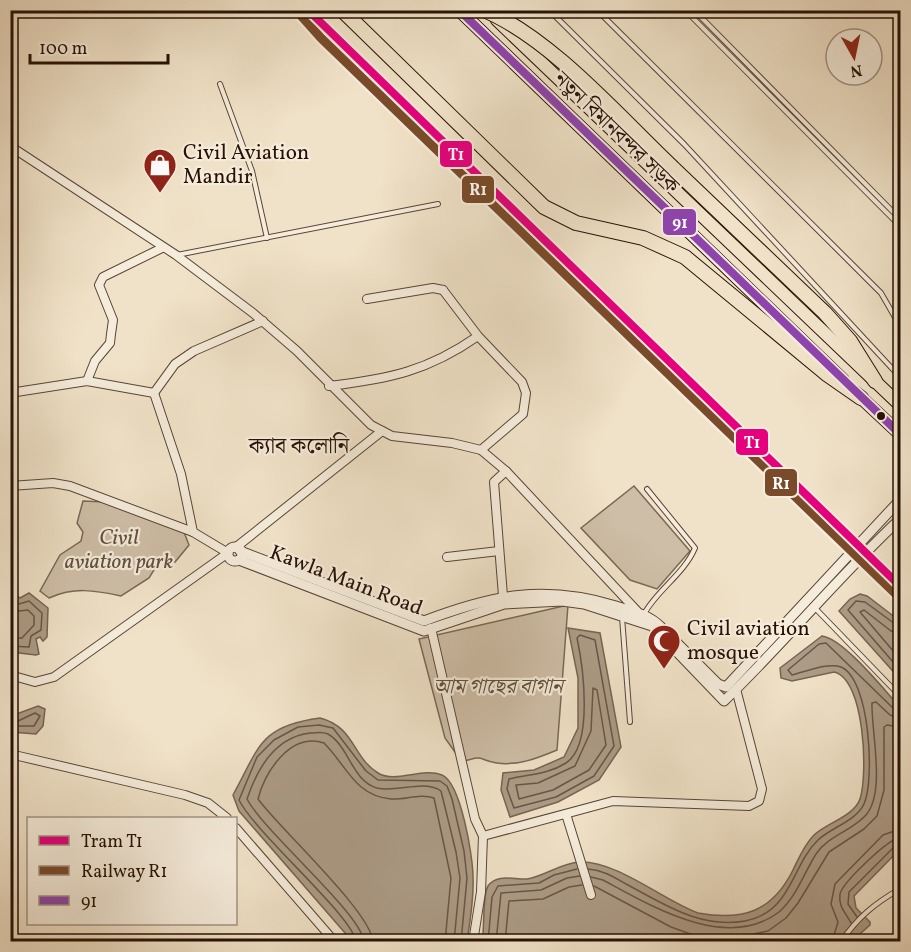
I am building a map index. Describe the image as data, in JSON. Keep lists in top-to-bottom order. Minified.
{"streets":{"highway":["নতুন বিমানবন্দর সড়ক"],"street":["Kawla Main Road"]},"districts":["ক্যাব কলোনি"],"parks":["Civil aviation park","আম গাছের বাগান"],"places":{"shop":["Civil Aviation Mandir"],"mosque":["Civil aviation mosque"]},"lines":["tram line T1","rail line R1","transit line 91"],"legend":["Tram T1","Railway R1","91"],"scale_bar":"100 m","north":"bottom"}
